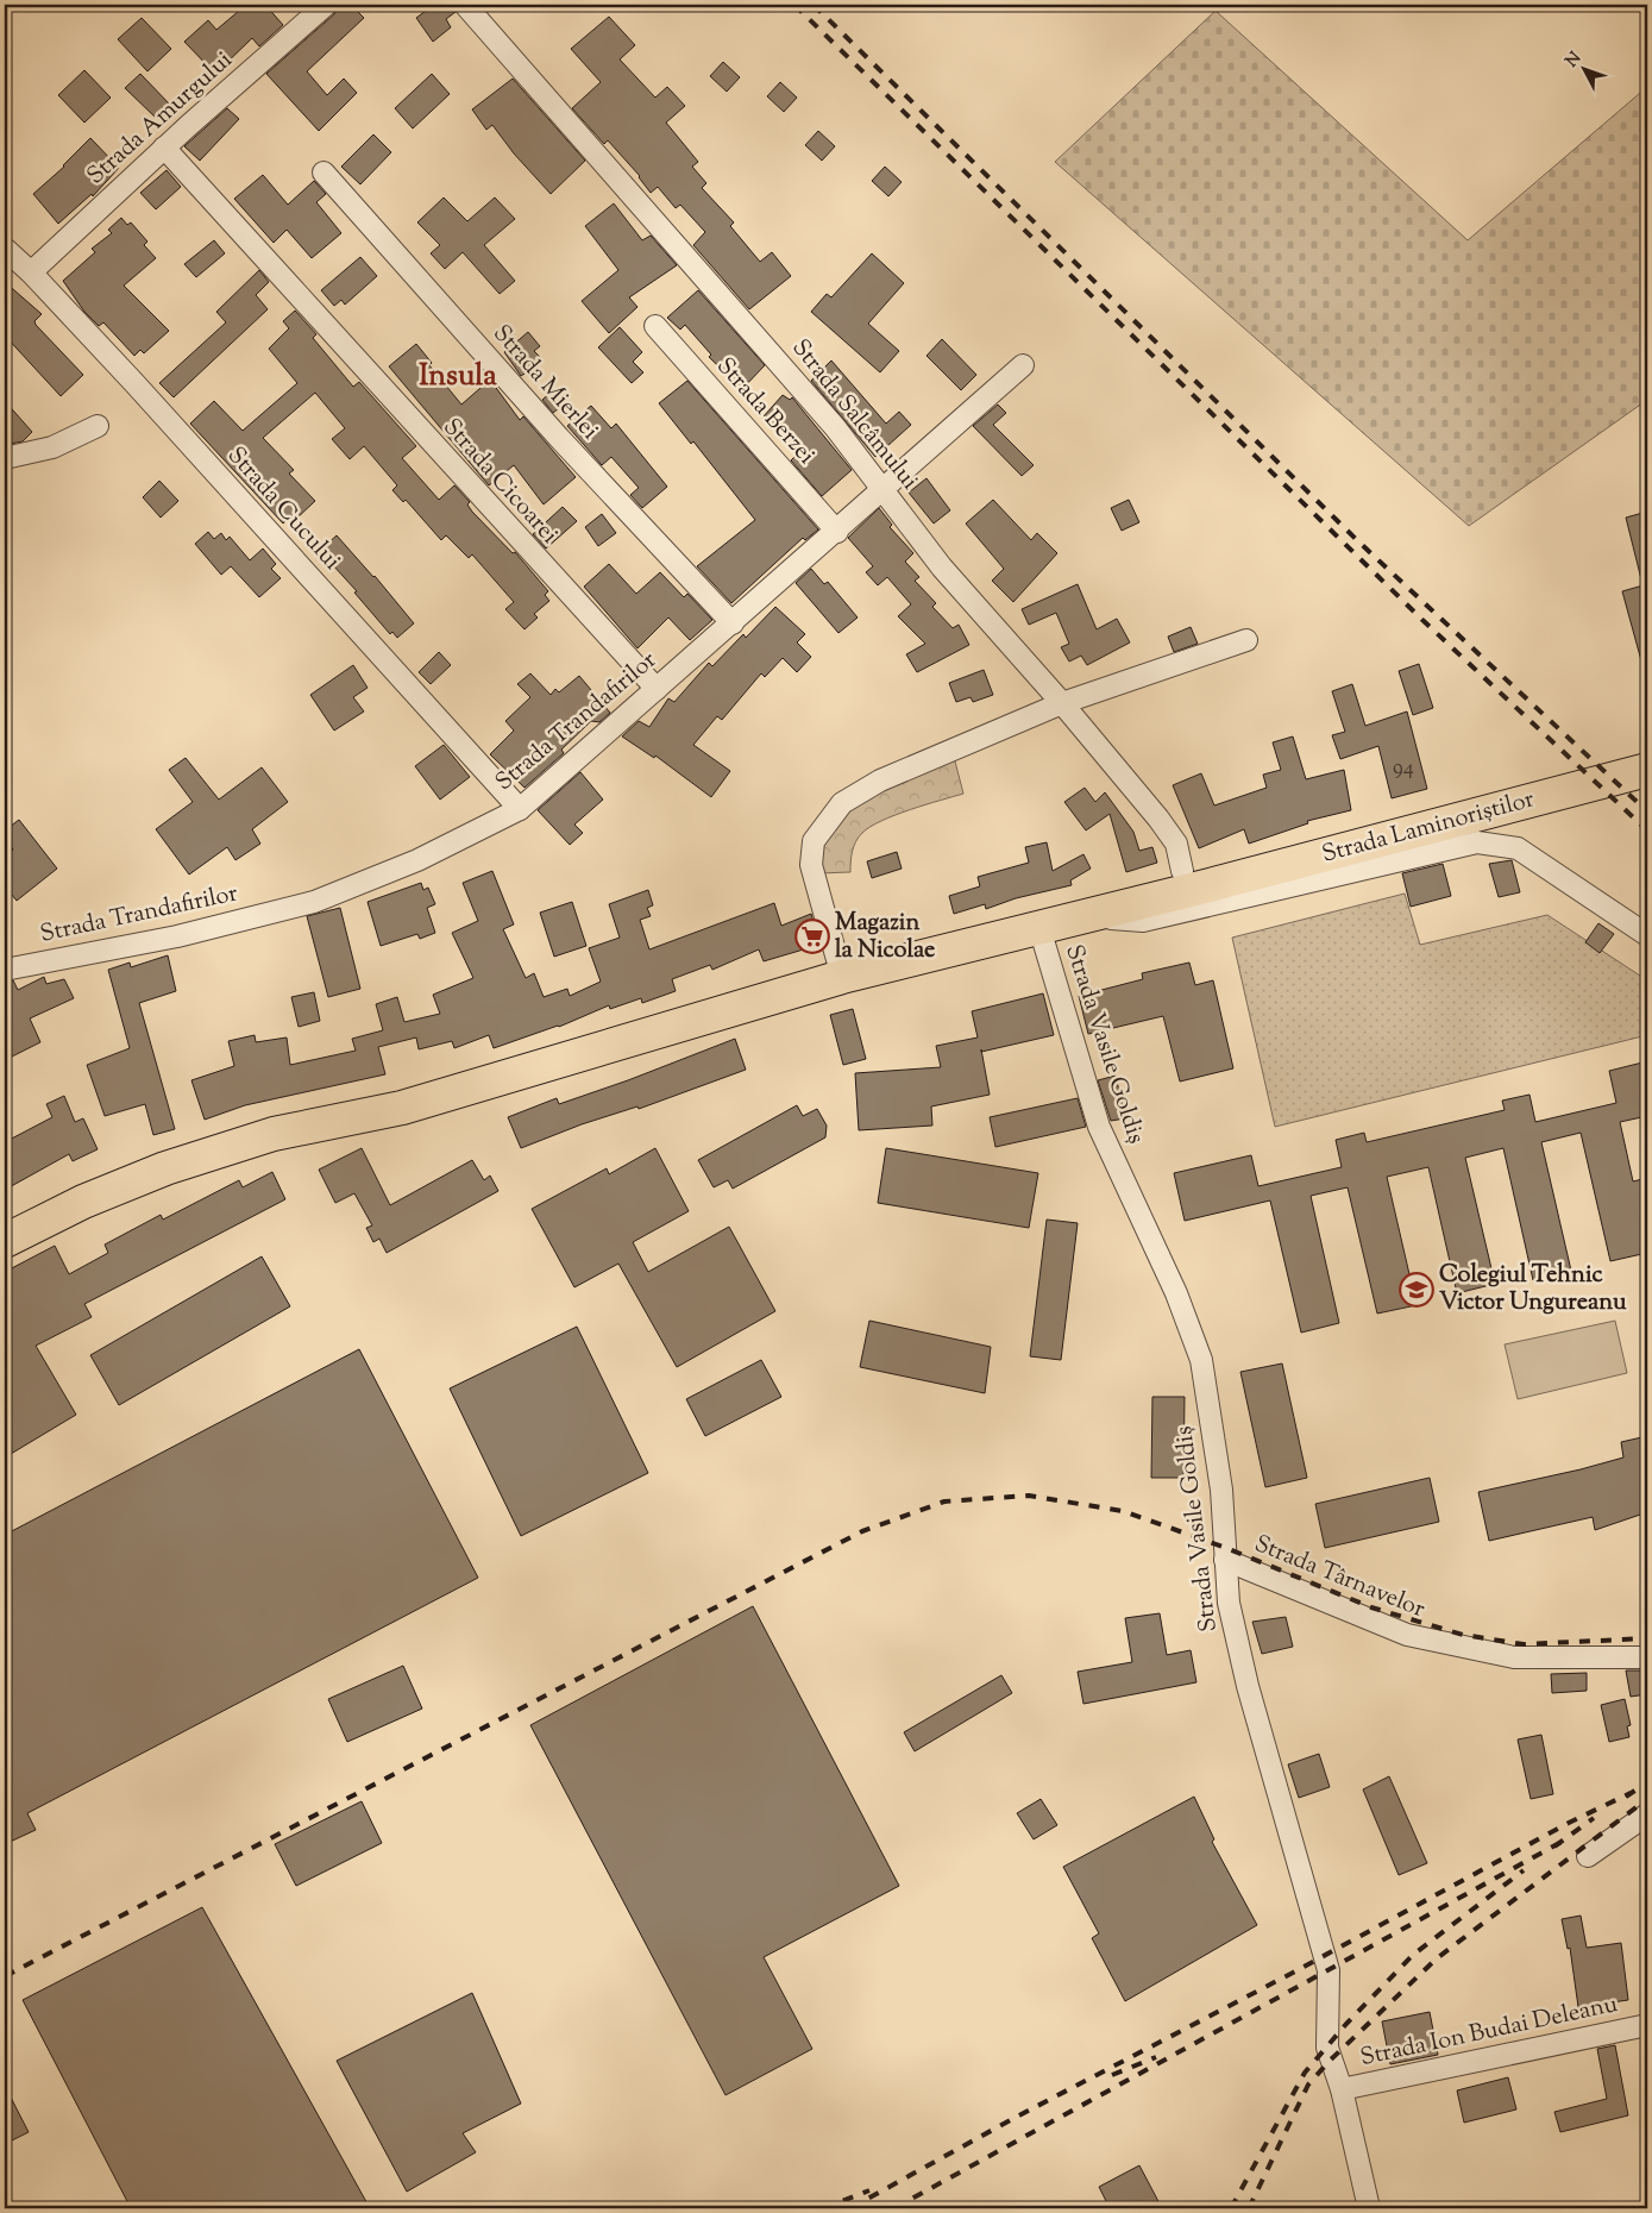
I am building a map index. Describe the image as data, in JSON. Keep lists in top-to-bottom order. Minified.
{"streets":{"main road":["Strada Laminoriștilor"],"street":["Strada Amurgului","Strada Mierlei","Strada Berzei","Strada Salcâmului","Strada Cicoarei","Strada Cucului","Strada Trandafirilor","Strada Vasile Goldiș","Strada Târnavelor","Strada Ion Budai Deleanu"]},"crossings":[["Strada Amurgului","Strada Cicoarei"],["Strada Amurgului","Strada Cucului"],["Strada Mierlei","Strada Trandafirilor"],["Strada Berzei","Strada Trandafirilor"],["Strada Salcâmului","Strada Trandafirilor"],["Strada Salcâmului","Strada Laminoriștilor"],["Strada Cicoarei","Strada Trandafirilor"],["Strada Cucului","Strada Trandafirilor"],["Strada Laminoriștilor","Strada Vasile Goldiș"],["Strada Vasile Goldiș","Strada Târnavelor"],["Strada Vasile Goldiș","Strada Ion Budai Deleanu"]],"districts":["Insula"],"places":{"supermarket":["Magazin la Nicolae"],"school or university":["Colegiul Tehnic Victor Ungureanu"]},"house_numbers":["94"],"north":"top left"}
